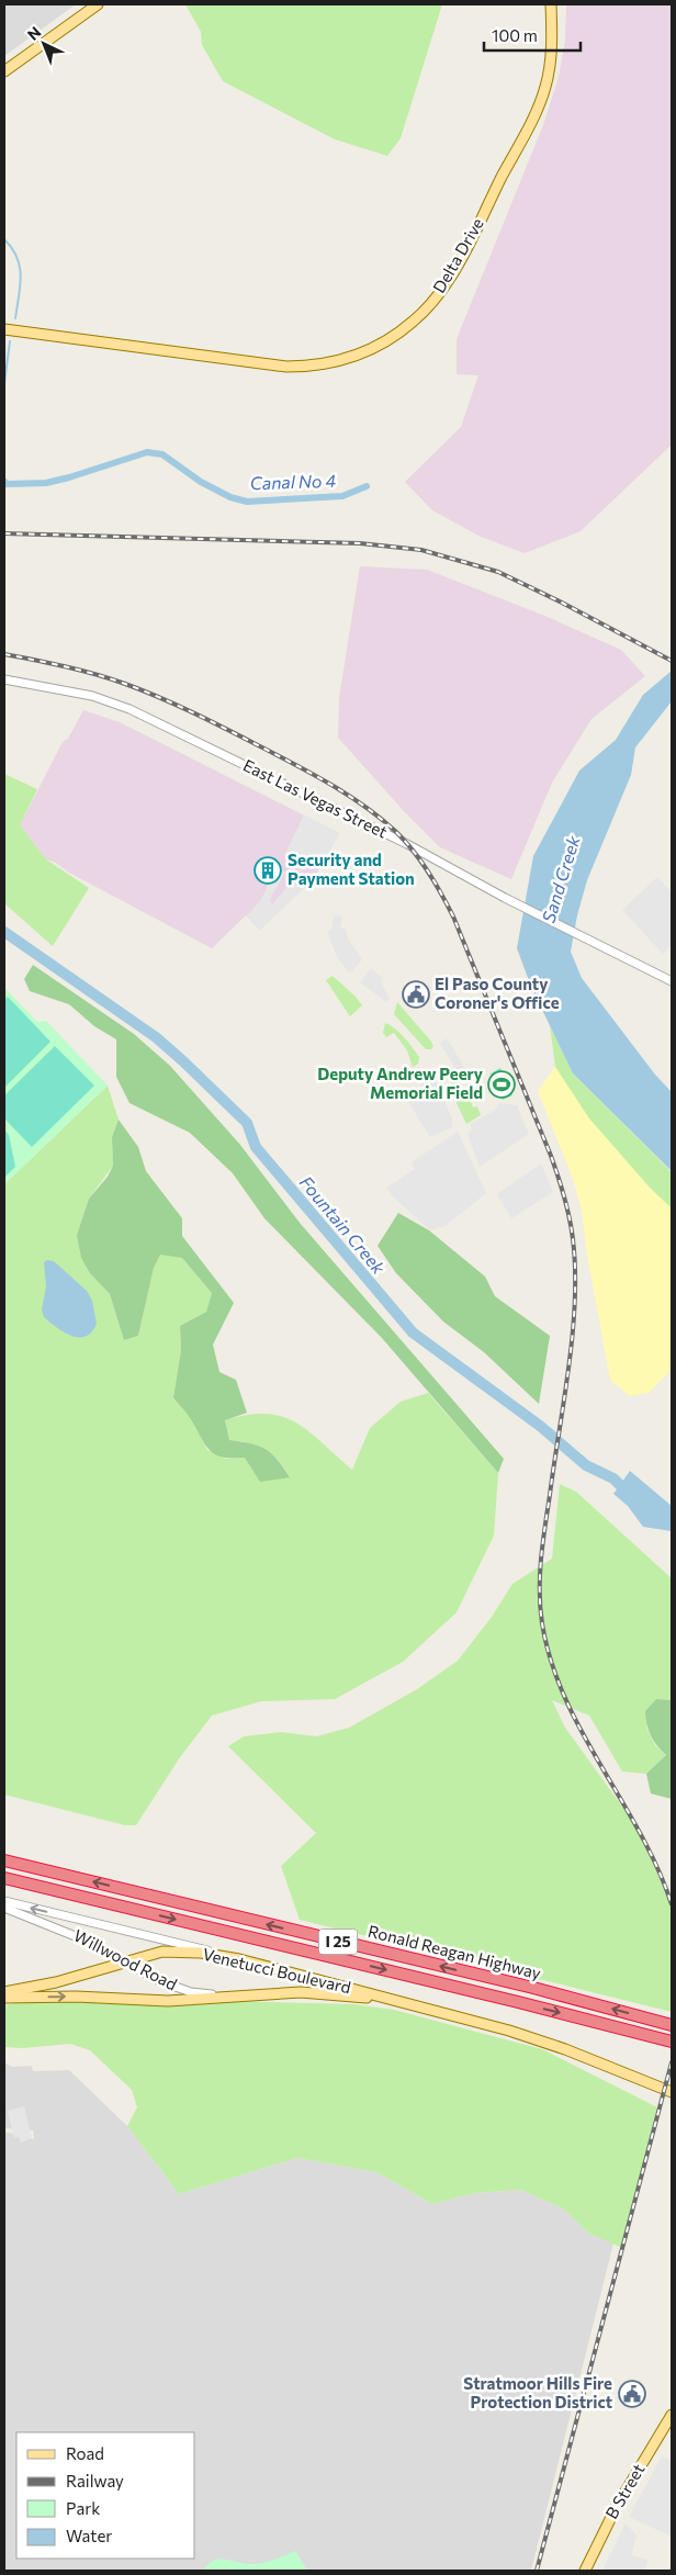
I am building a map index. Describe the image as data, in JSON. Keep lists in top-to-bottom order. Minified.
{"streets":{"highway":["I 25","Ronald Reagan Highway"],"main road":["Delta Drive","Venetucci Boulevard","B Street"],"street":["East Las Vegas Street","Willwood Road"]},"crossings":[["Willwood Road","Venetucci Boulevard"]],"water":["Canal No 4","Sand Creek","Fountain Creek"],"places":{"building":["Security and Payment Station"],"public building":["El Paso County Coroner's Office","Stratmoor Hills Fire Protection District"],"sports":["Deputy Andrew Peery Memorial Field"]},"legend":["Road","Railway","Park","Water"],"scale_bar":"100 m","north":"top left"}
